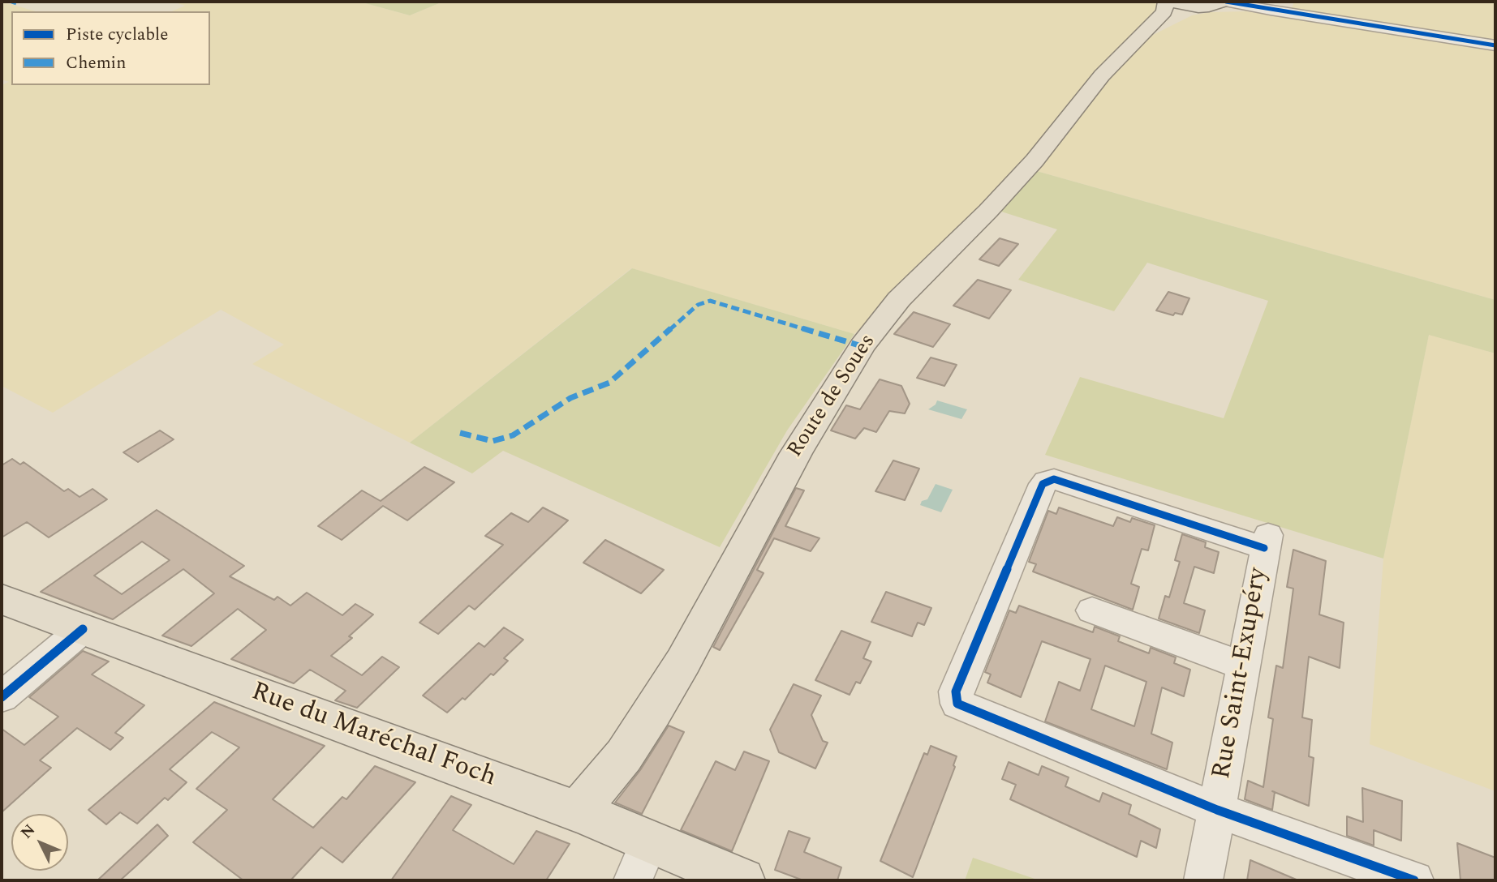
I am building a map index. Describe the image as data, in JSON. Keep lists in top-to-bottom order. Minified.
{"streets":{"main road":["Route de Soues","Rue du Maréchal Foch"],"street":["Rue Saint-Exupéry"]},"crossings":[["Route de Soues","Rue du Maréchal Foch"]],"legend":["Piste cyclable","Chemin"],"north":"top left"}
